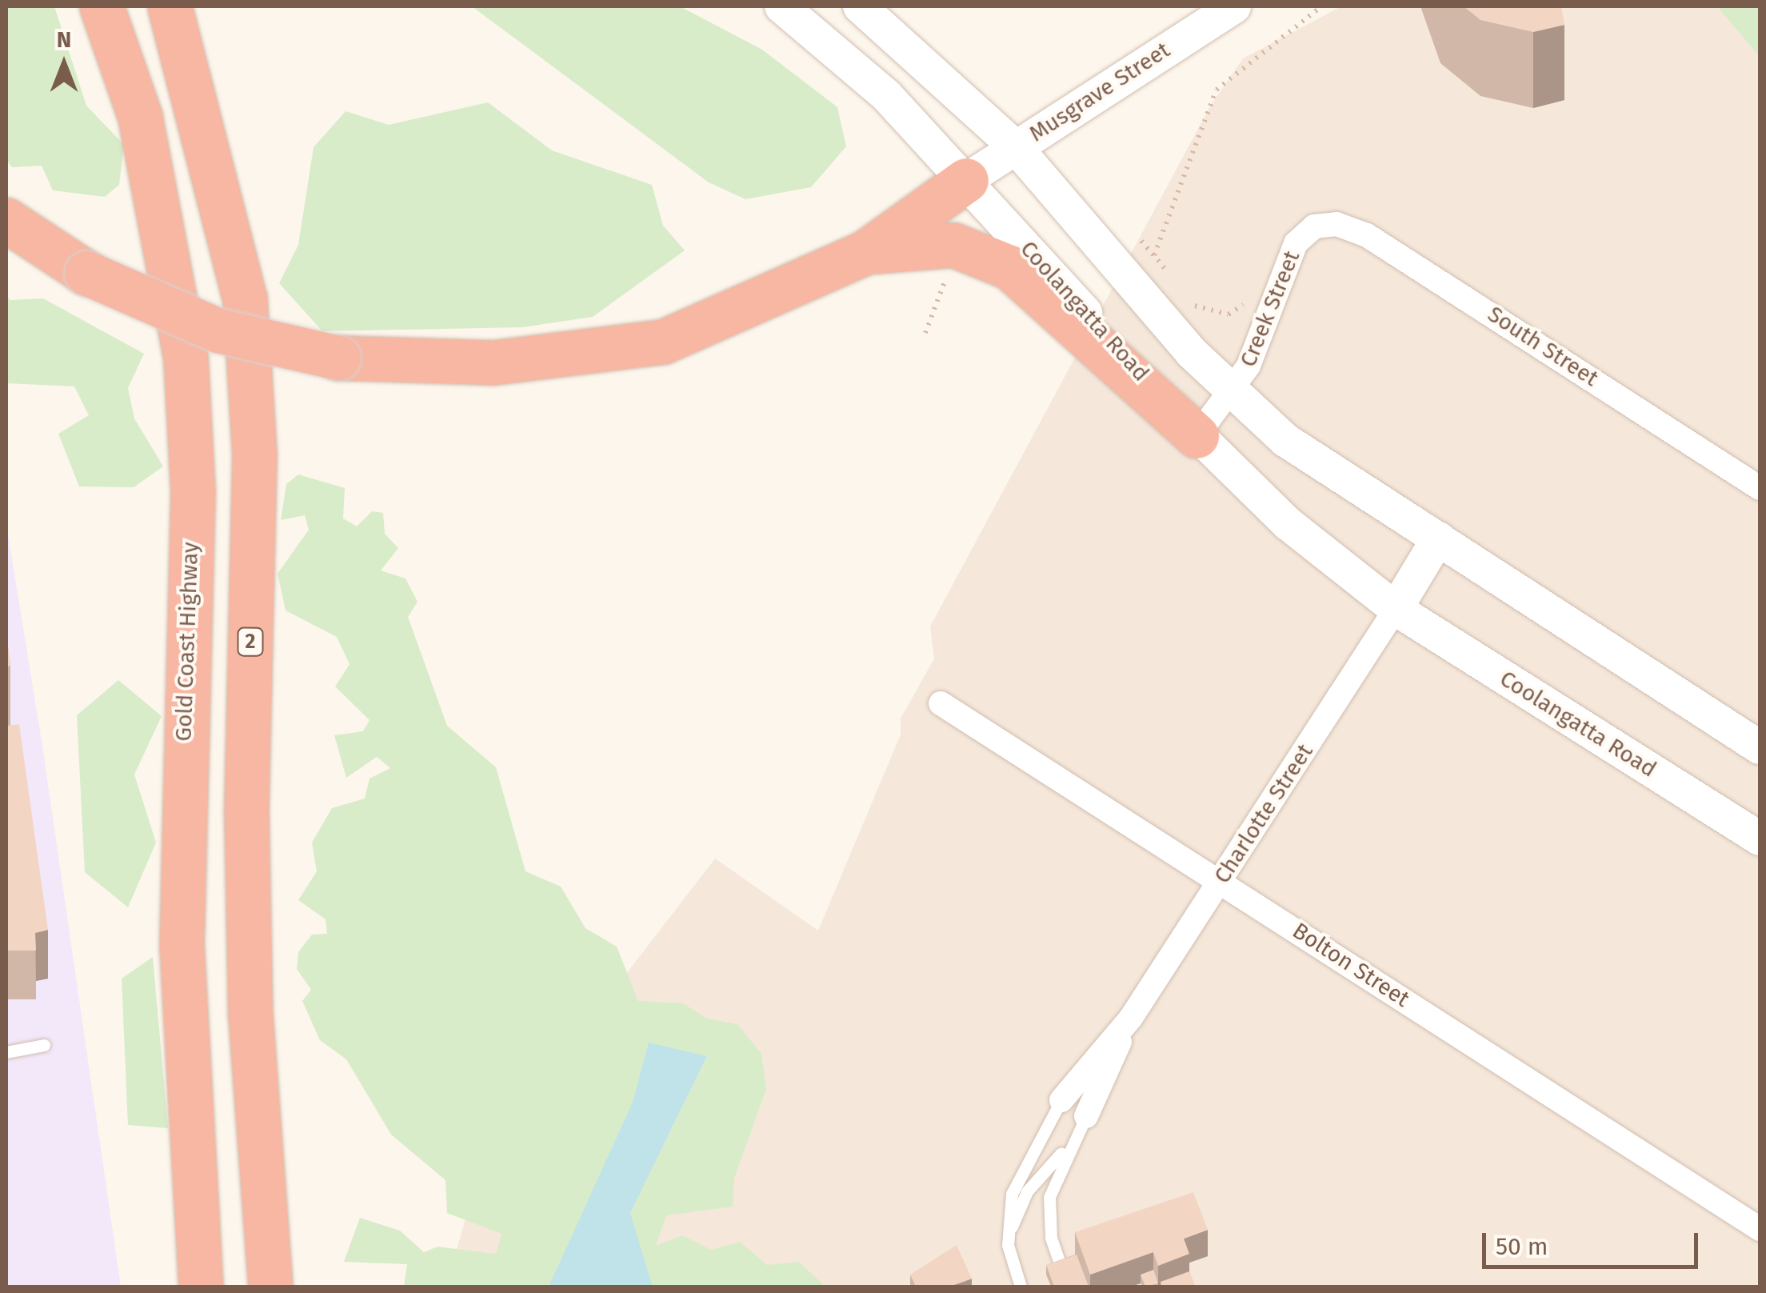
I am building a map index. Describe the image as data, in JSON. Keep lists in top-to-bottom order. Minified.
{"streets":{"highway":["Gold Coast Highway","2"],"street":["Musgrave Street","Creek Street","Coolangatta Road","South Street","Charlotte Street","Bolton Street"]},"crossings":[["Musgrave Street","Coolangatta Road"],["Creek Street","Coolangatta Road"],["Creek Street","South Street"],["Coolangatta Road","Charlotte Street"],["Charlotte Street","Bolton Street"]],"scale_bar":"50 m","north":"top"}
